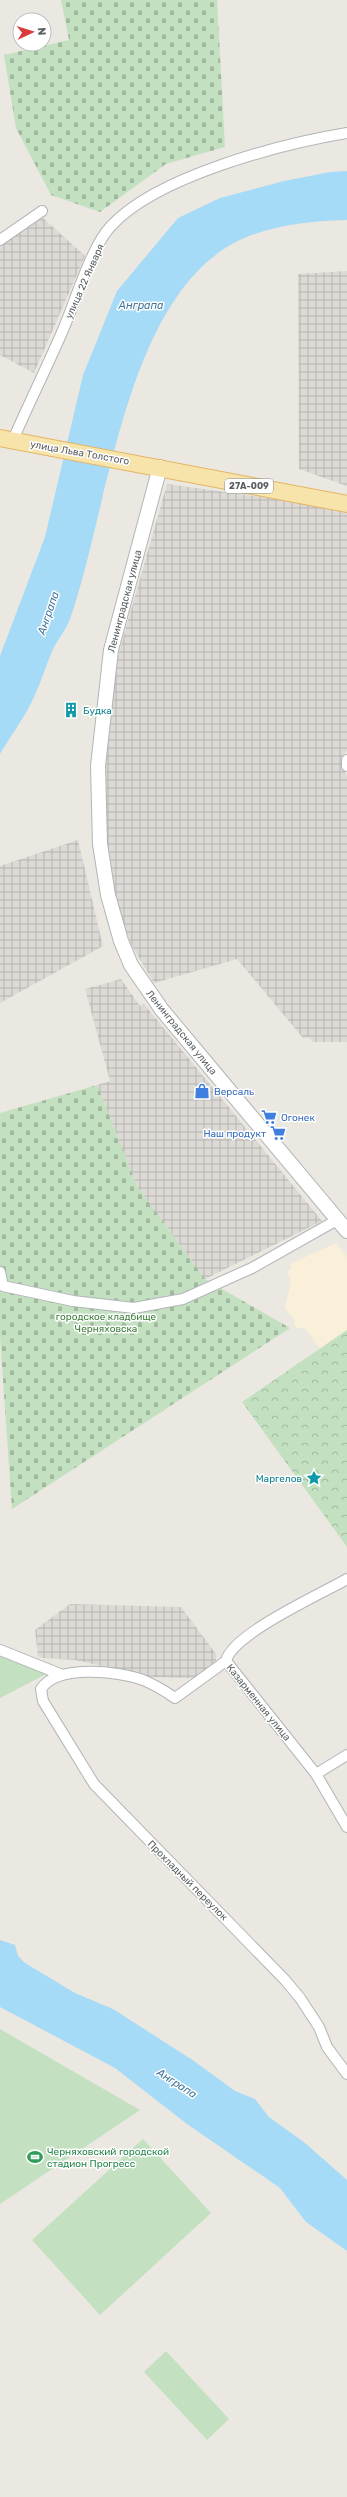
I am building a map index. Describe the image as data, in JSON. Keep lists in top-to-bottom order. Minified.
{"streets":{"main road":["улица Льва Толстого","27А-009"],"street":["улица 22 Января","Ленинградская улица","Казарменная улица","Прохладный переулок"]},"crossings":[["улица 22 Января","улица Льва Толстого"],["улица Льва Толстого","27А-009"],["улица Льва Толстого","Ленинградская улица"],["27А-009","Ленинградская улица"]],"water":["Анграпа"],"parks":["городское кладбище Черняховска"],"places":{"building":["Будка"],"shop":["Версаль"],"supermarket":["Огонек","Наш продукт"],"place":["Маргелов"],"sports":["Черняховский городской стадион Прогресс"]},"north":"right"}
